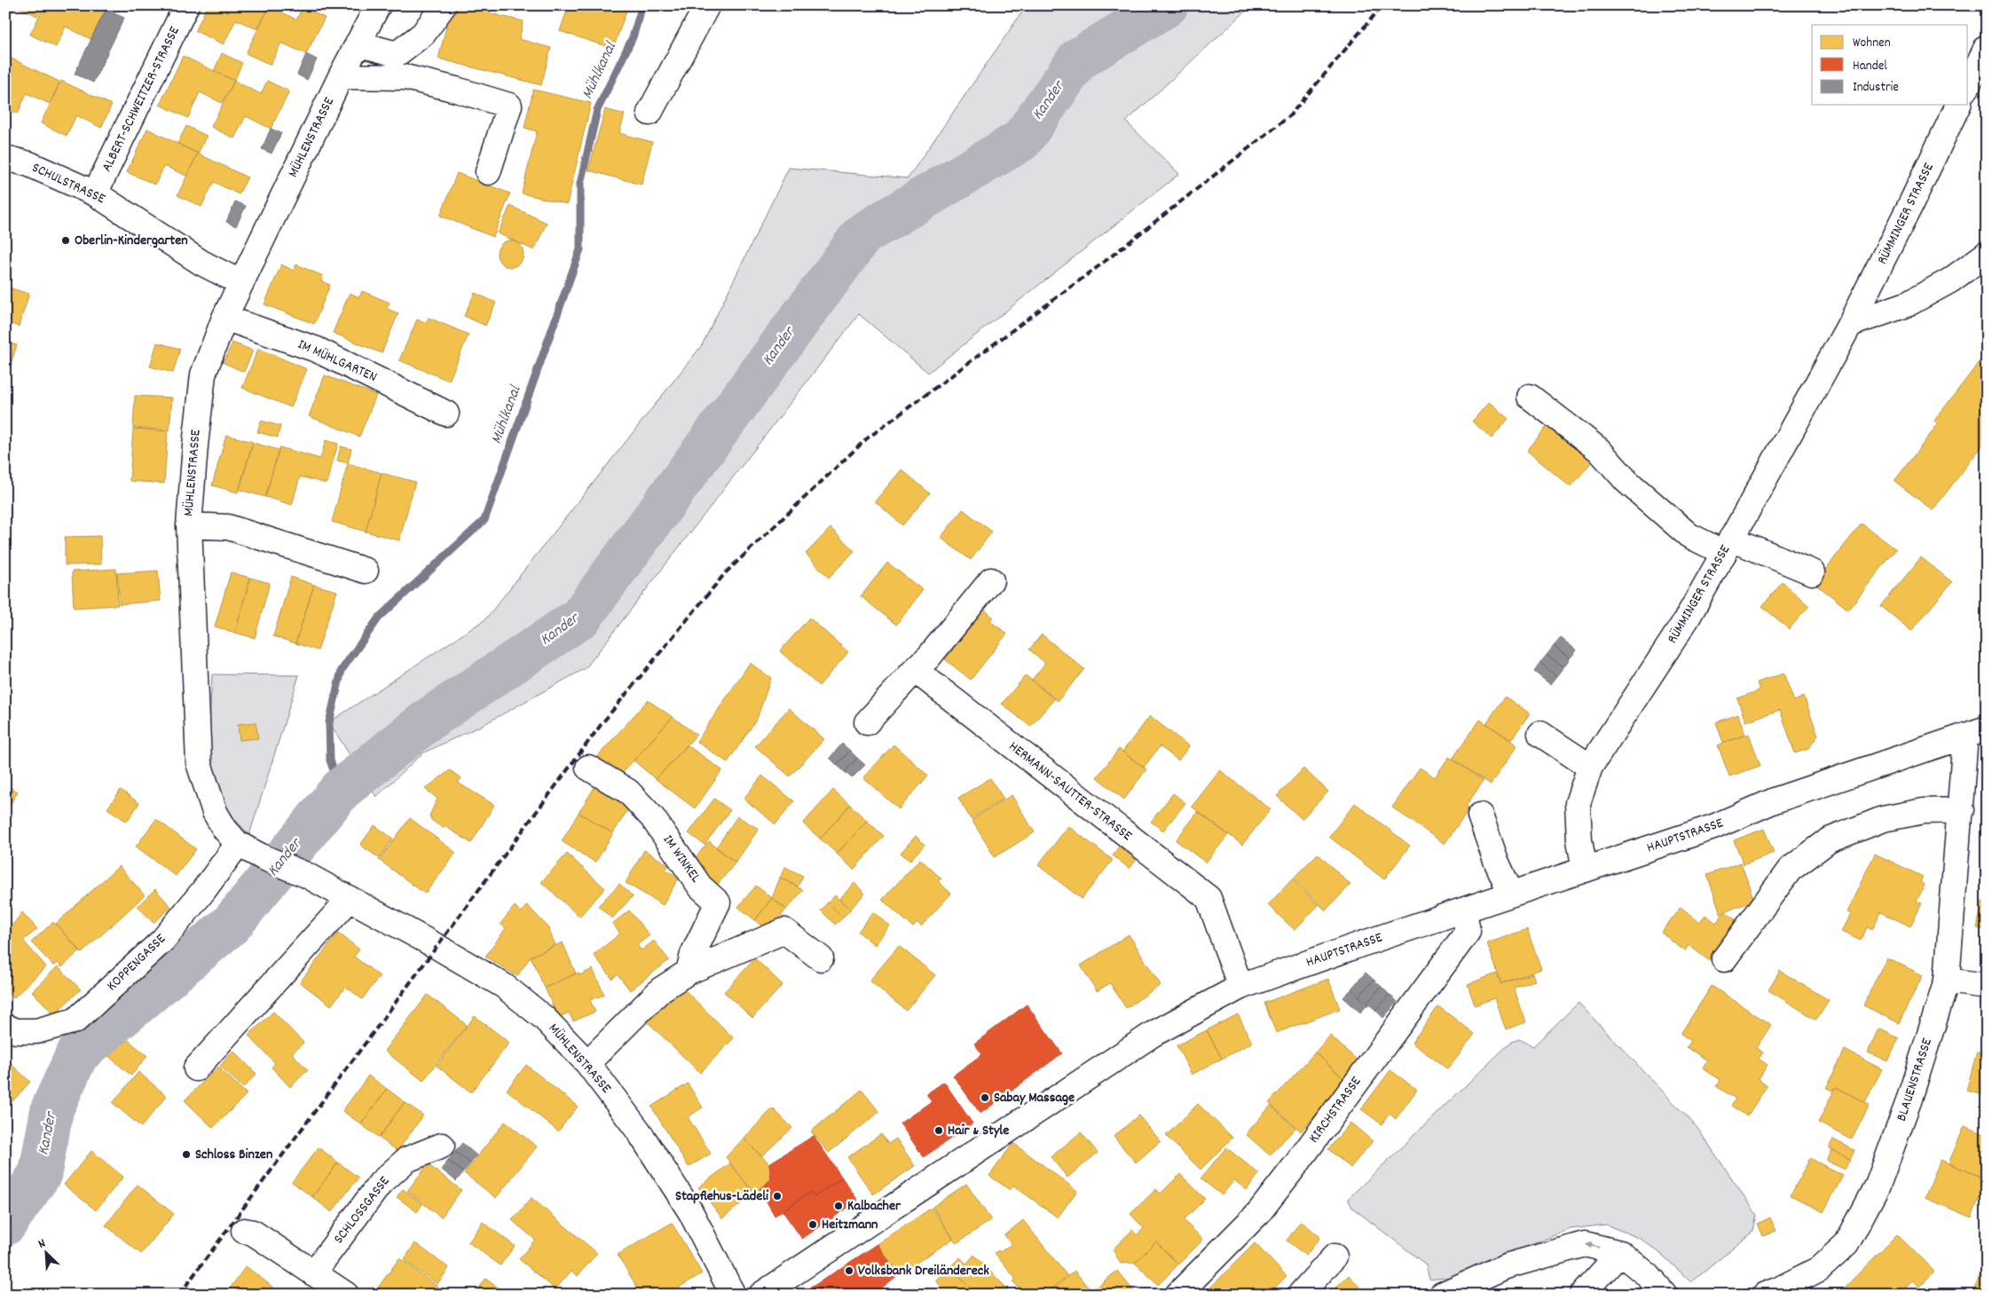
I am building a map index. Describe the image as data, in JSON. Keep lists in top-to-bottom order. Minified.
{"streets":{"street":["ALBERT-SCHWEITZER-STRASSE","MÜHLENSTRASSE","SCHULSTRASSE","RÜMMINGER STRASSE","IM MÜHLGARTEN","HERMANN-SAUTTER-STRASSE","HAUPTSTRASSE","IM WINKEL","KOPPENGASSE","BLAUENSTRASSE","KIRCHSTRASSE","SCHLOSSGASSE"]},"crossings":[["ALBERT-SCHWEITZER-STRASSE","SCHULSTRASSE"],["MÜHLENSTRASSE","SCHULSTRASSE"],["MÜHLENSTRASSE","IM MÜHLGARTEN"],["MÜHLENSTRASSE","KOPPENGASSE"],["RÜMMINGER STRASSE","HAUPTSTRASSE"],["HERMANN-SAUTTER-STRASSE","HAUPTSTRASSE"],["HAUPTSTRASSE","BLAUENSTRASSE"],["HAUPTSTRASSE","KIRCHSTRASSE"]],"water":["Mühlkanal","Kander"],"places":["Oberlin-Kindergarten","Sabay Massage","Hair & Style","Schloss Binzen","Stapflehus-Lädeli","Kalbacher","Heitzmann","Volksbank Dreiländereck"],"legend":["Wohnen","Handel","Industrie"],"north":"top left"}
